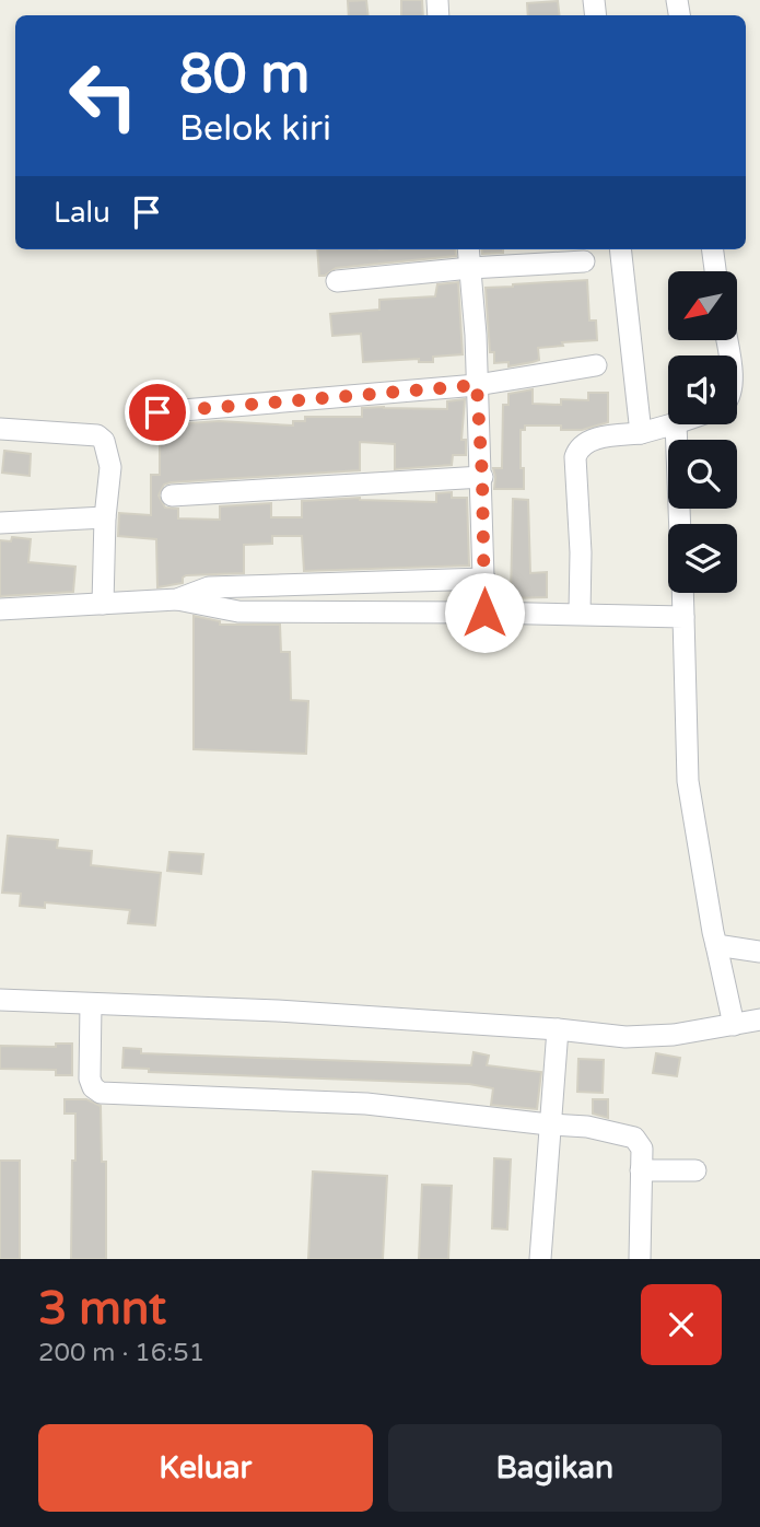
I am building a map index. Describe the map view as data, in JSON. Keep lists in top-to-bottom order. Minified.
{"north":"bottom left","page":{"turn":["80 m","Belok kiri"],"then":"Lalu","heading":["3 mnt","200 m · 16:51"],"buttons":["Keluar","Bagikan"]}}
